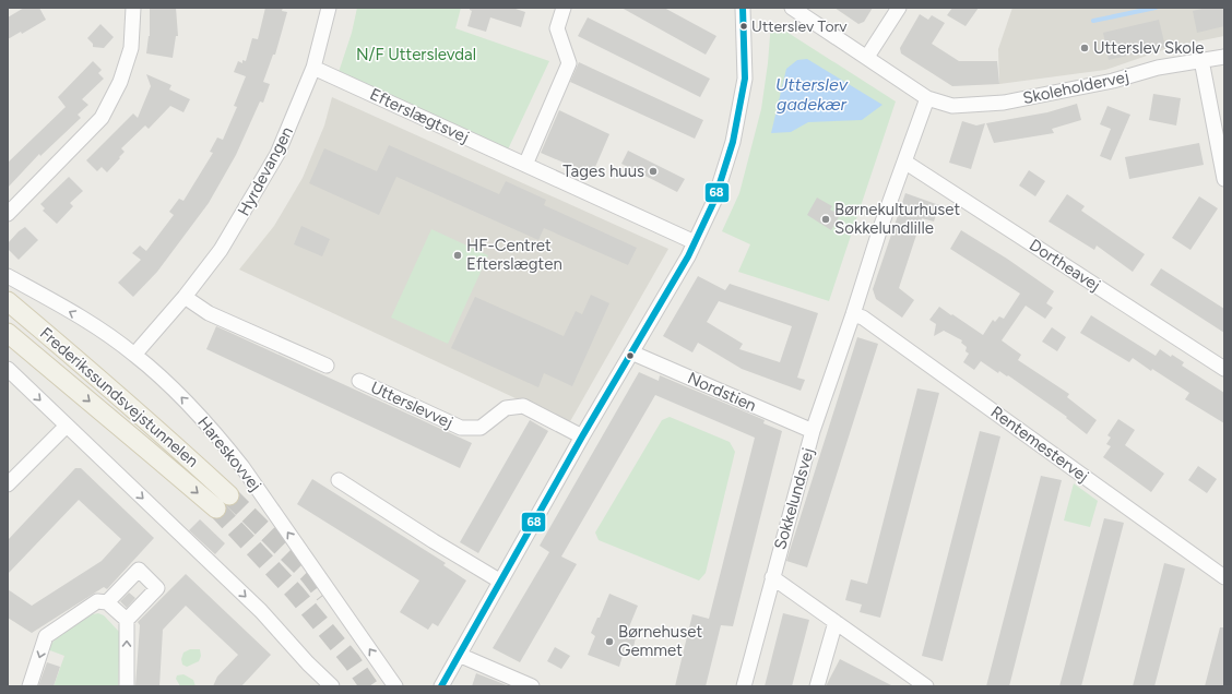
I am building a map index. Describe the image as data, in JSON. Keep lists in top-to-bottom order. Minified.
{"streets":{"main road":["Frederikssundsvejstunnelen"],"street":["Skoleholdervej","Efterslægtsvej","Hyrdevangen","Dortheavej","Nordstien","Utterslevvej","Rentemestervej","Hareskovvej","Sokkelundsvej"]},"crossings":[["Efterslægtsvej","Hyrdevangen"],["Hyrdevangen","Hareskovvej"],["Nordstien","Sokkelundsvej"],["Rentemestervej","Sokkelundsvej"]],"water":["Utterslev gadekær"],"parks":["N/F Utterslevdal"],"places":["Utterslev Torv","Utterslev Skole","Tages huus","Børnekulturhuset Sokkelundlille","HF-Centret Efterslægten","Børnehuset Gemmet"],"lines":["transit line 68"]}
